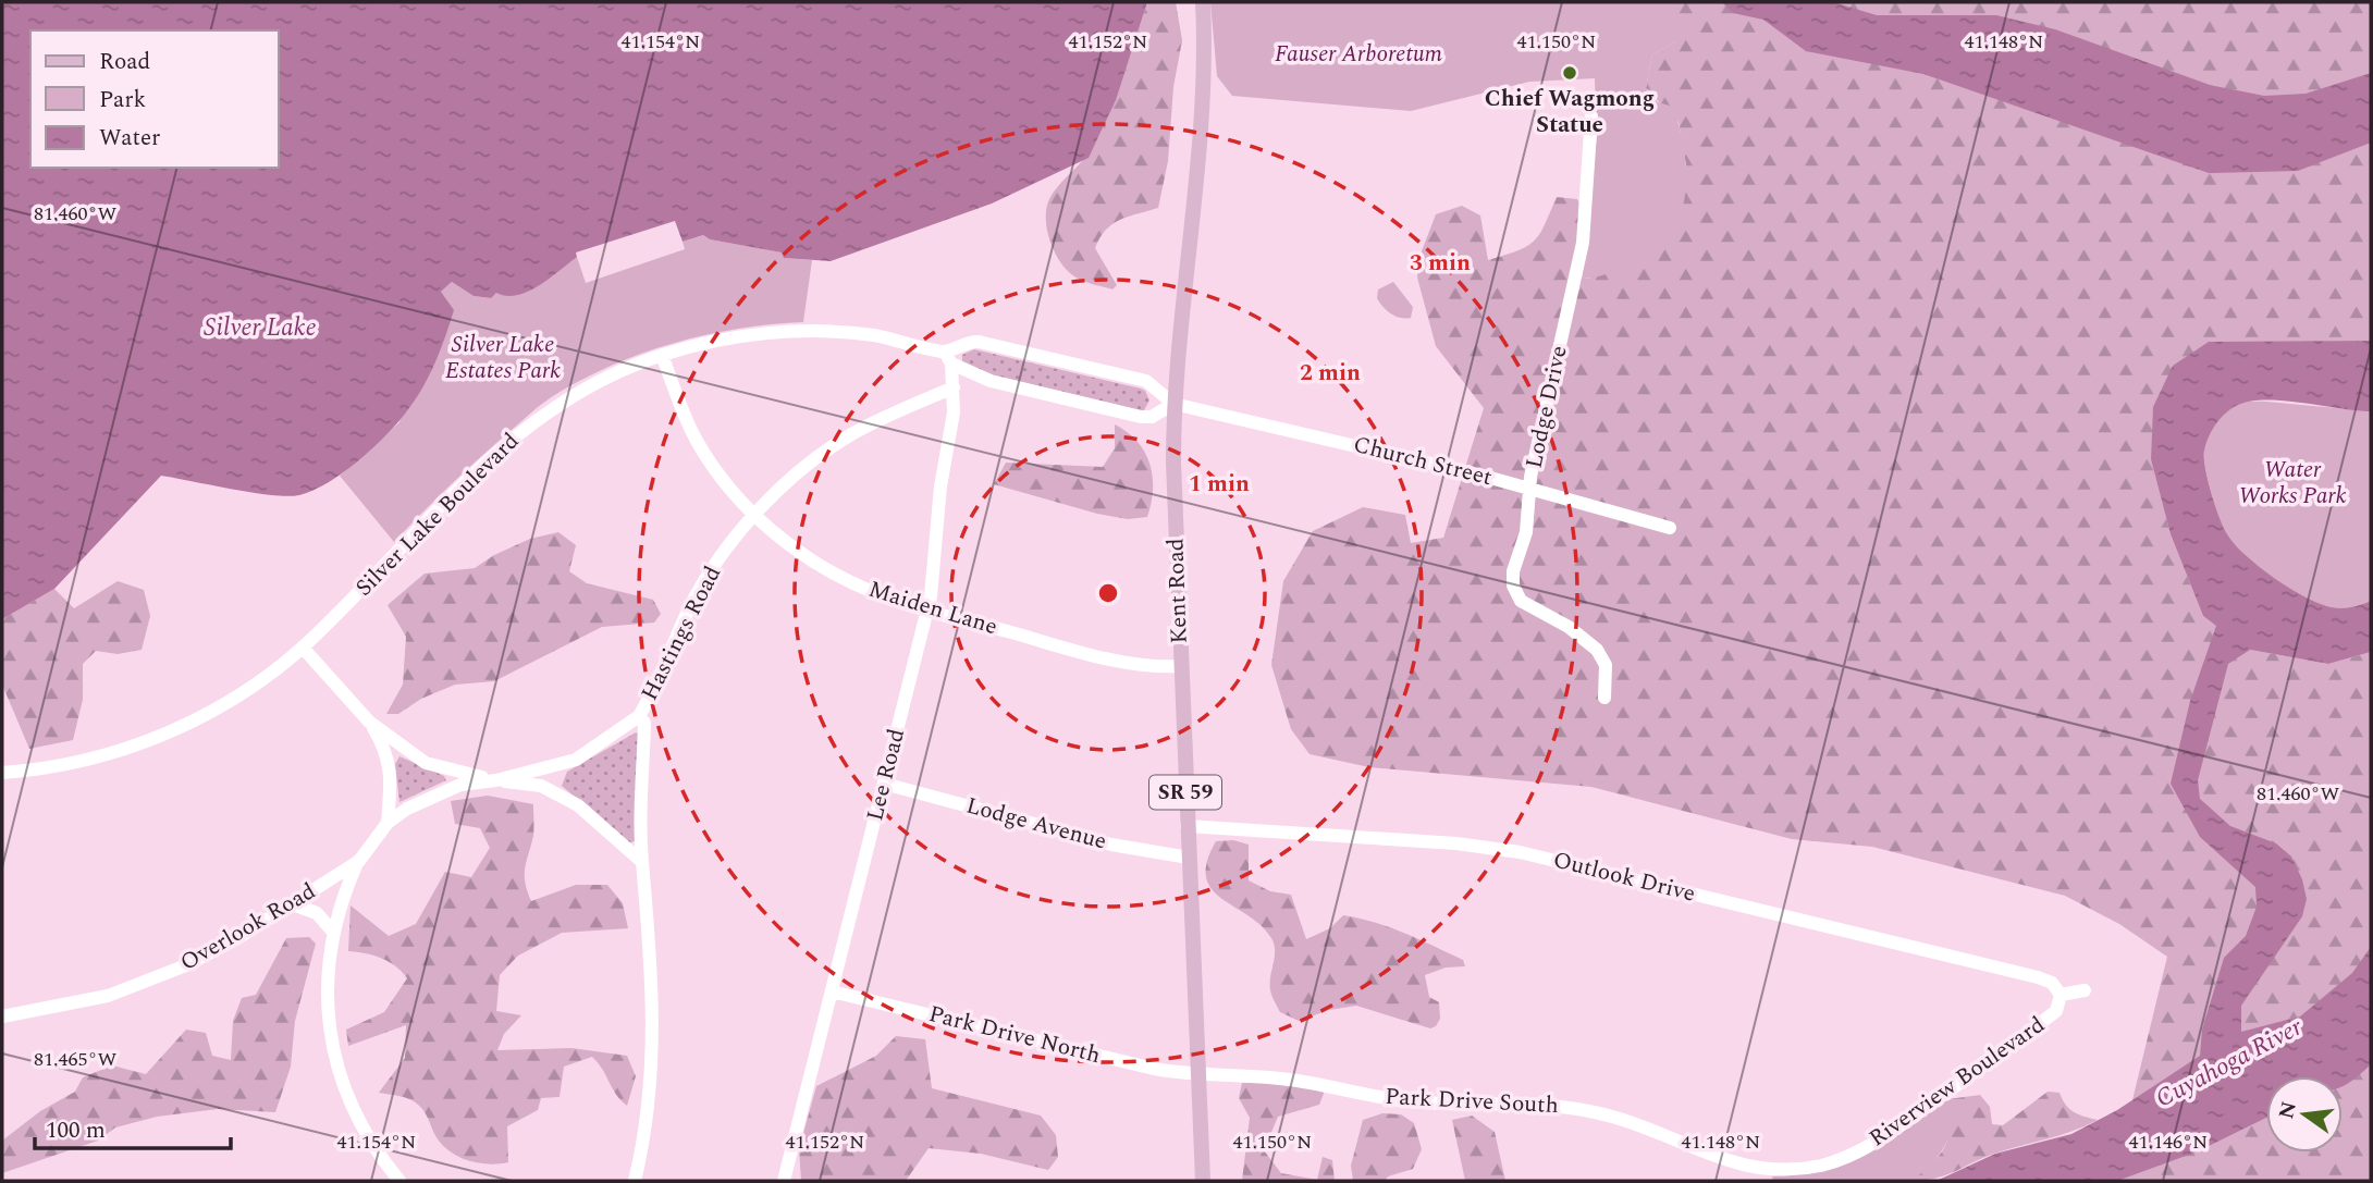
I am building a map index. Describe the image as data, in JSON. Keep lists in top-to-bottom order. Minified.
{"streets":{"main road":["Kent Road","SR 59"],"street":["Lodge Drive","Church Street","Silver Lake Boulevard","Maiden Lane","Hastings Road","Lee Road","Lodge Avenue","Outlook Drive","Overlook Road","Park Drive North","Riverview Boulevard","Park Drive South"]},"crossings":[["Lodge Drive","Church Street"],["Church Street","Silver Lake Boulevard"],["Church Street","Kent Road"],["Silver Lake Boulevard","Kent Road"],["Silver Lake Boulevard","Maiden Lane"],["Silver Lake Boulevard","Lee Road"],["Kent Road","Maiden Lane"],["Kent Road","Lodge Avenue"],["Kent Road","Outlook Drive"],["Kent Road","Park Drive North"],["Kent Road","Park Drive South"],["Maiden Lane","Hastings Road"],["Maiden Lane","Lee Road"],["Hastings Road","Lee Road"],["Lee Road","Lodge Avenue"],["Lee Road","Park Drive North"],["Outlook Drive","Riverview Boulevard"],["Park Drive North","Park Drive South"],["Riverview Boulevard","Park Drive South"]],"water":["Silver Lake","Cuyahoga River"],"parks":["Fauser Arboretum","Silver Lake Estates Park","Water Works Park"],"places":["Chief Wagmong Statue"],"legend":["Road","Park","Water"],"scale_bar":"100 m","north":"left","coordinates":["41.154°N","41.152°N","41.150°N","41.148°N","81.460°W","81.465°W","41.146°N"],"rings":["3 min","2 min","1 min"]}
